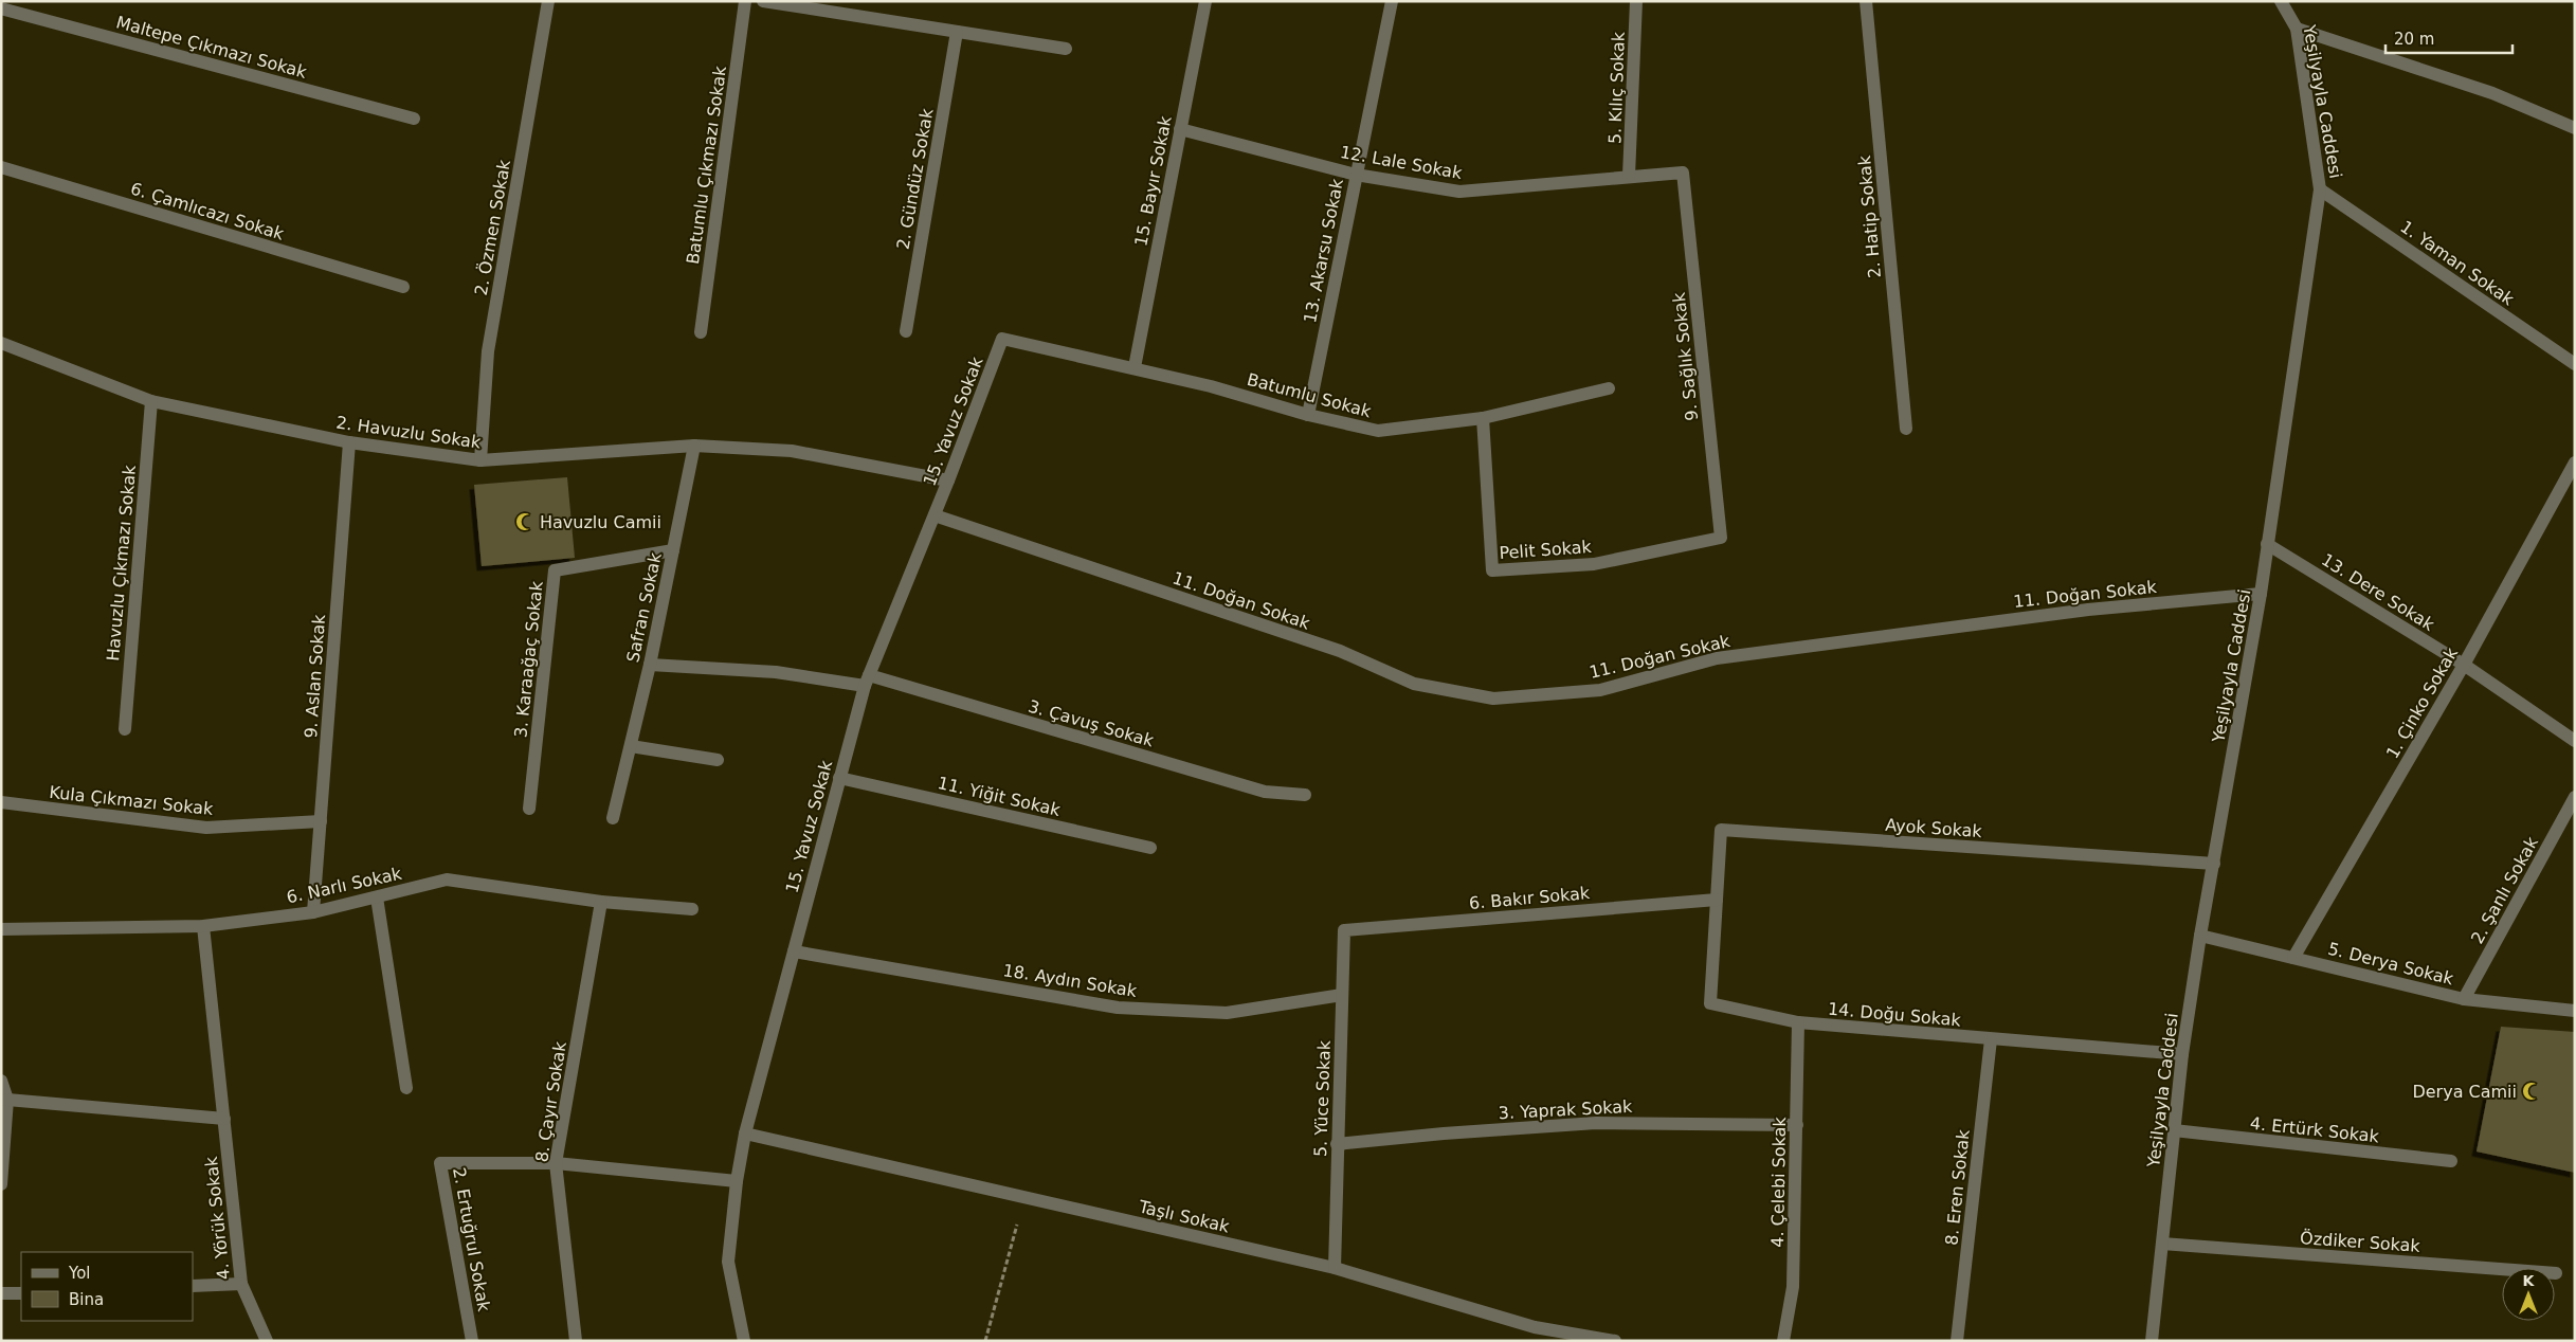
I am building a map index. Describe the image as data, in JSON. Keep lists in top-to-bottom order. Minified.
{"streets":{"street":["Maltepe Çıkmazı Sokak","5. Kılıç Sokak","Yeşilyayla Caddesi","12. Lale Sokak","Batumlu Çıkmazı Sokak","2. Gündüz Sokak","15. Bayır Sokak","6. Çamlıcazı Sokak","2. Hatip Sokak","2. Özmen Sokak","13. Akarsu Sokak","1. Yaman Sokak","9. Sağlık Sokak","Batumlu Sokak","15. Yavuz Sokak","2. Havuzlu Sokak","Pelit Sokak","Havuzlu Çıkmazı Sokak","13. Dere Sokak","11. Doğan Sokak","Safran Sokak","3. Karaağaç Sokak","9. Aslan Sokak","1. Çinko Sokak","3. Çavuş Sokak","11. Yiğit Sokak","Kula Çıkmazı Sokak","Ayok Sokak","6. Narlı Sokak","2. Şanlı Sokak","6. Bakır Sokak","5. Derya Sokak","18. Aydın Sokak","14. Doğu Sokak","5. Yüce Sokak","8. Çayır Sokak","3. Yaprak Sokak","4. Ertürk Sokak","4. Çelebi Sokak","8. Eren Sokak","Taşlı Sokak","4. Yörük Sokak","2. Ertuğrul Sokak","Özdiker Sokak"]},"crossings":[["5. Kılıç Sokak","12. Lale Sokak"],["Yeşilyayla Caddesi","1. Yaman Sokak"],["Yeşilyayla Caddesi","13. Dere Sokak"],["Yeşilyayla Caddesi","11. Doğan Sokak"],["Yeşilyayla Caddesi","Ayok Sokak"],["Yeşilyayla Caddesi","5. Derya Sokak"],["Yeşilyayla Caddesi","14. Doğu Sokak"],["Yeşilyayla Caddesi","4. Ertürk Sokak"],["Yeşilyayla Caddesi","Özdiker Sokak"],["12. Lale Sokak","15. Bayır Sokak"],["12. Lale Sokak","13. Akarsu Sokak"],["12. Lale Sokak","9. Sağlık Sokak"],["15. Bayır Sokak","Batumlu Sokak"],["2. Özmen Sokak","2. Havuzlu Sokak"],["13. Akarsu Sokak","Batumlu Sokak"],["9. Sağlık Sokak","Pelit Sokak"],["Batumlu Sokak","15. Yavuz Sokak"],["Batumlu Sokak","Pelit Sokak"],["15. Yavuz Sokak","2. Havuzlu Sokak"],["15. Yavuz Sokak","11. Doğan Sokak"],["15. Yavuz Sokak","3. Çavuş Sokak"],["15. Yavuz Sokak","11. Yiğit Sokak"],["15. Yavuz Sokak","18. Aydın Sokak"],["15. Yavuz Sokak","Taşlı Sokak"],["2. Havuzlu Sokak","Havuzlu Çıkmazı Sokak"],["2. Havuzlu Sokak","Safran Sokak"],["2. Havuzlu Sokak","9. Aslan Sokak"],["13. Dere Sokak","1. Çinko Sokak"],["Safran Sokak","3. Karaağaç Sokak"],["Safran Sokak","3. Çavuş Sokak"],["9. Aslan Sokak","Kula Çıkmazı Sokak"],["9. Aslan Sokak","6. Narlı Sokak"],["1. Çinko Sokak","5. Derya Sokak"],["Ayok Sokak","6. Bakır Sokak"],["Ayok Sokak","14. Doğu Sokak"],["6. Narlı Sokak","8. Çayır Sokak"],["6. Narlı Sokak","4. Yörük Sokak"],["2. Şanlı Sokak","5. Derya Sokak"],["6. Bakır Sokak","14. Doğu Sokak"],["6. Bakır Sokak","5. Yüce Sokak"],["18. Aydın Sokak","5. Yüce Sokak"],["14. Doğu Sokak","4. Çelebi Sokak"],["14. Doğu Sokak","8. Eren Sokak"],["5. Yüce Sokak","3. Yaprak Sokak"],["5. Yüce Sokak","Taşlı Sokak"],["8. Çayır Sokak","2. Ertuğrul Sokak"],["3. Yaprak Sokak","4. Çelebi Sokak"]],"places":{"mosque":["Havuzlu Camii","Derya Camii"]},"legend":["Yol","Bina"],"scale_bar":"20 m","north":"top"}
